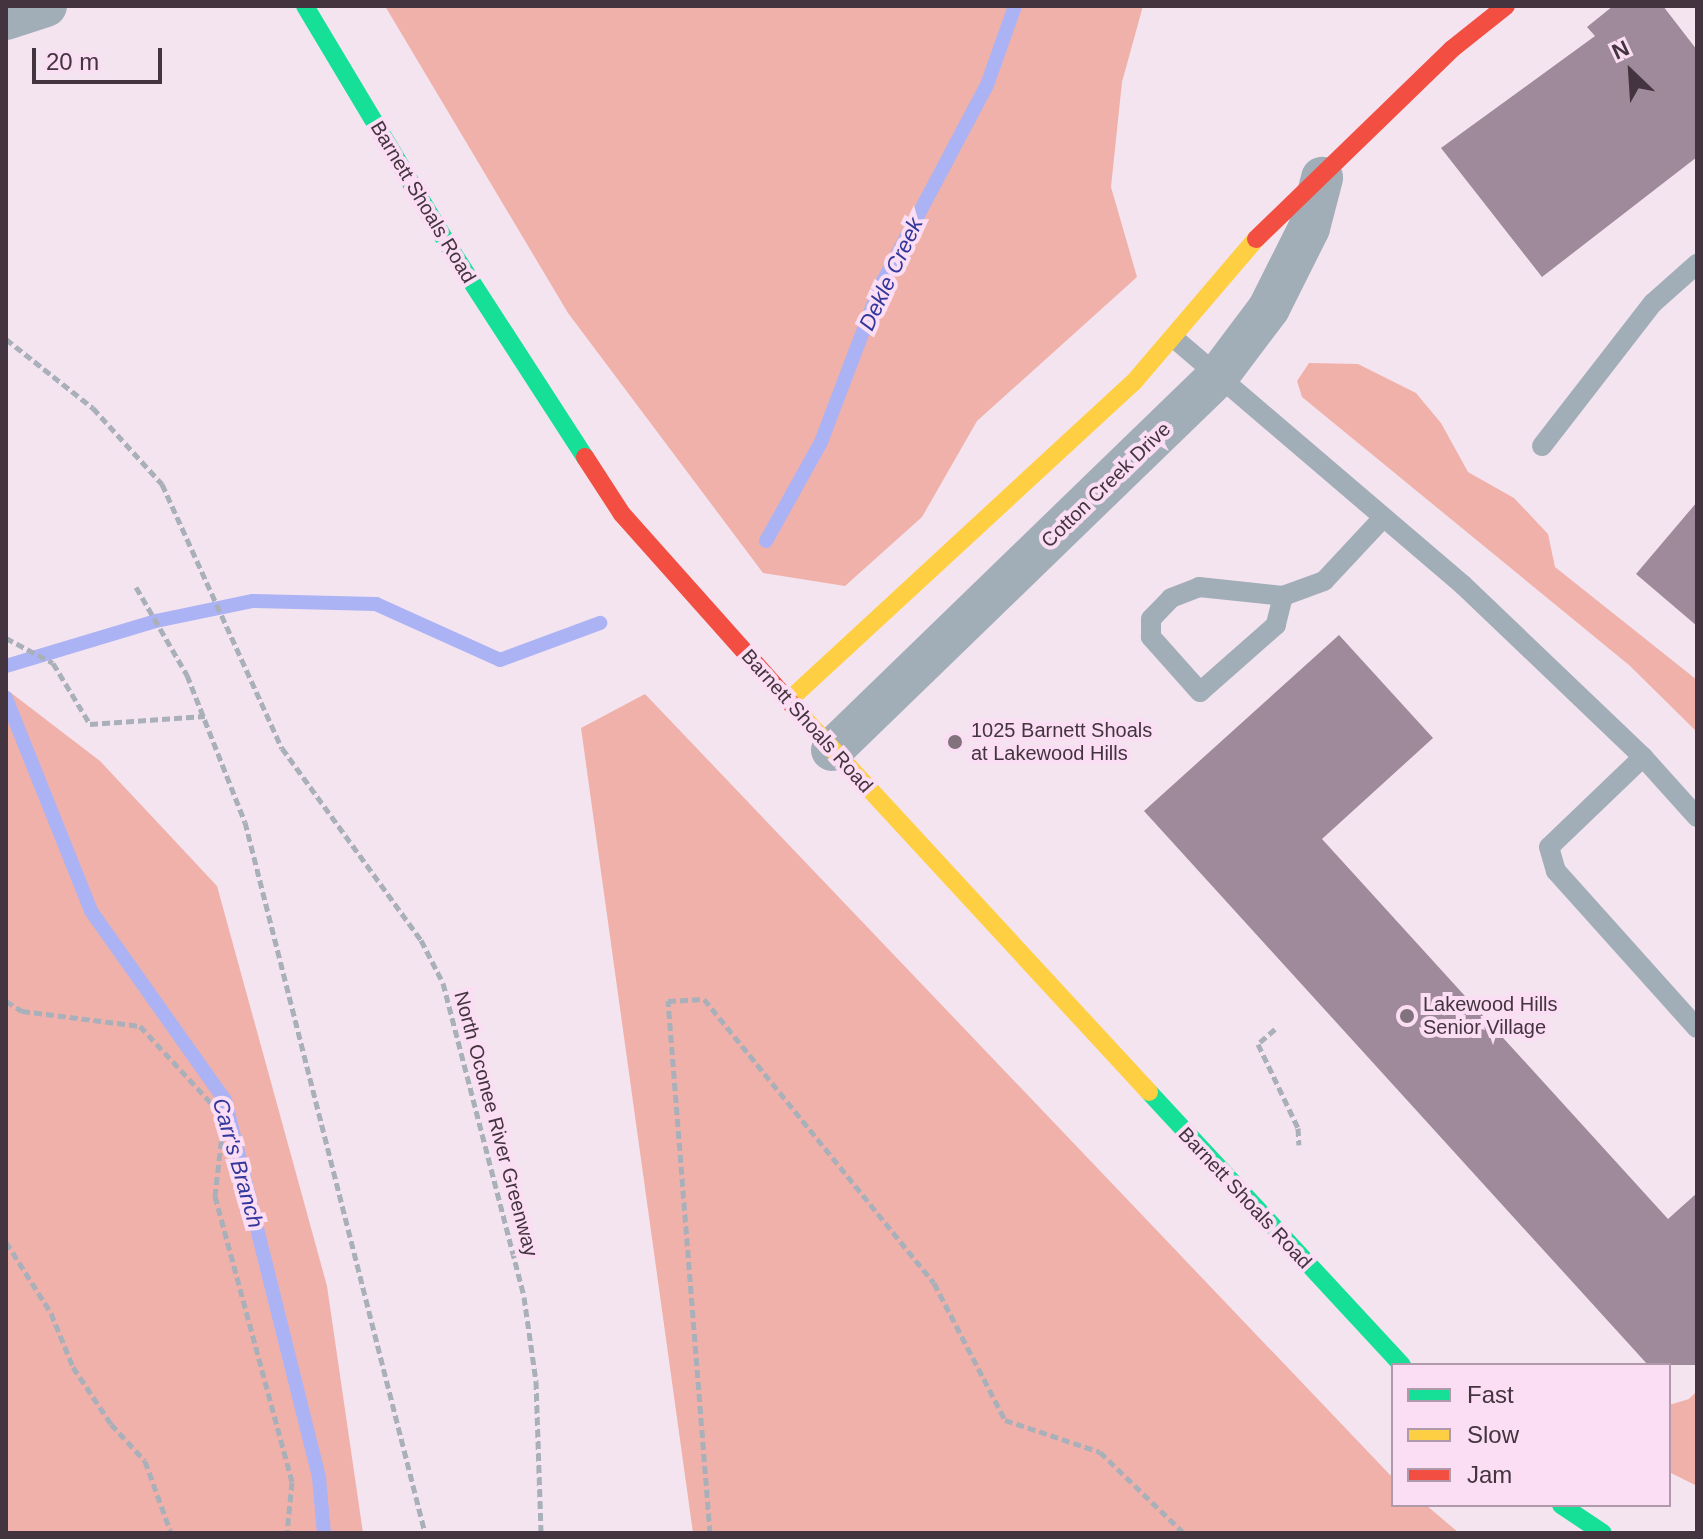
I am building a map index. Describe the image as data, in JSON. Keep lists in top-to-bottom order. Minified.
{"streets":{"main road":["Barnett Shoals Road"],"street":["Cotton Creek Drive"],"path":["North Oconee River Greenway"]},"crossings":[["Barnett Shoals Road","Cotton Creek Drive"]],"water":["Dekle Creek","Carr's Branch"],"places":["1025 Barnett Shoals at Lakewood Hills","Lakewood Hills Senior Village"],"legend":["Fast","Slow","Jam"],"scale_bar":"20 m","north":"top left"}
